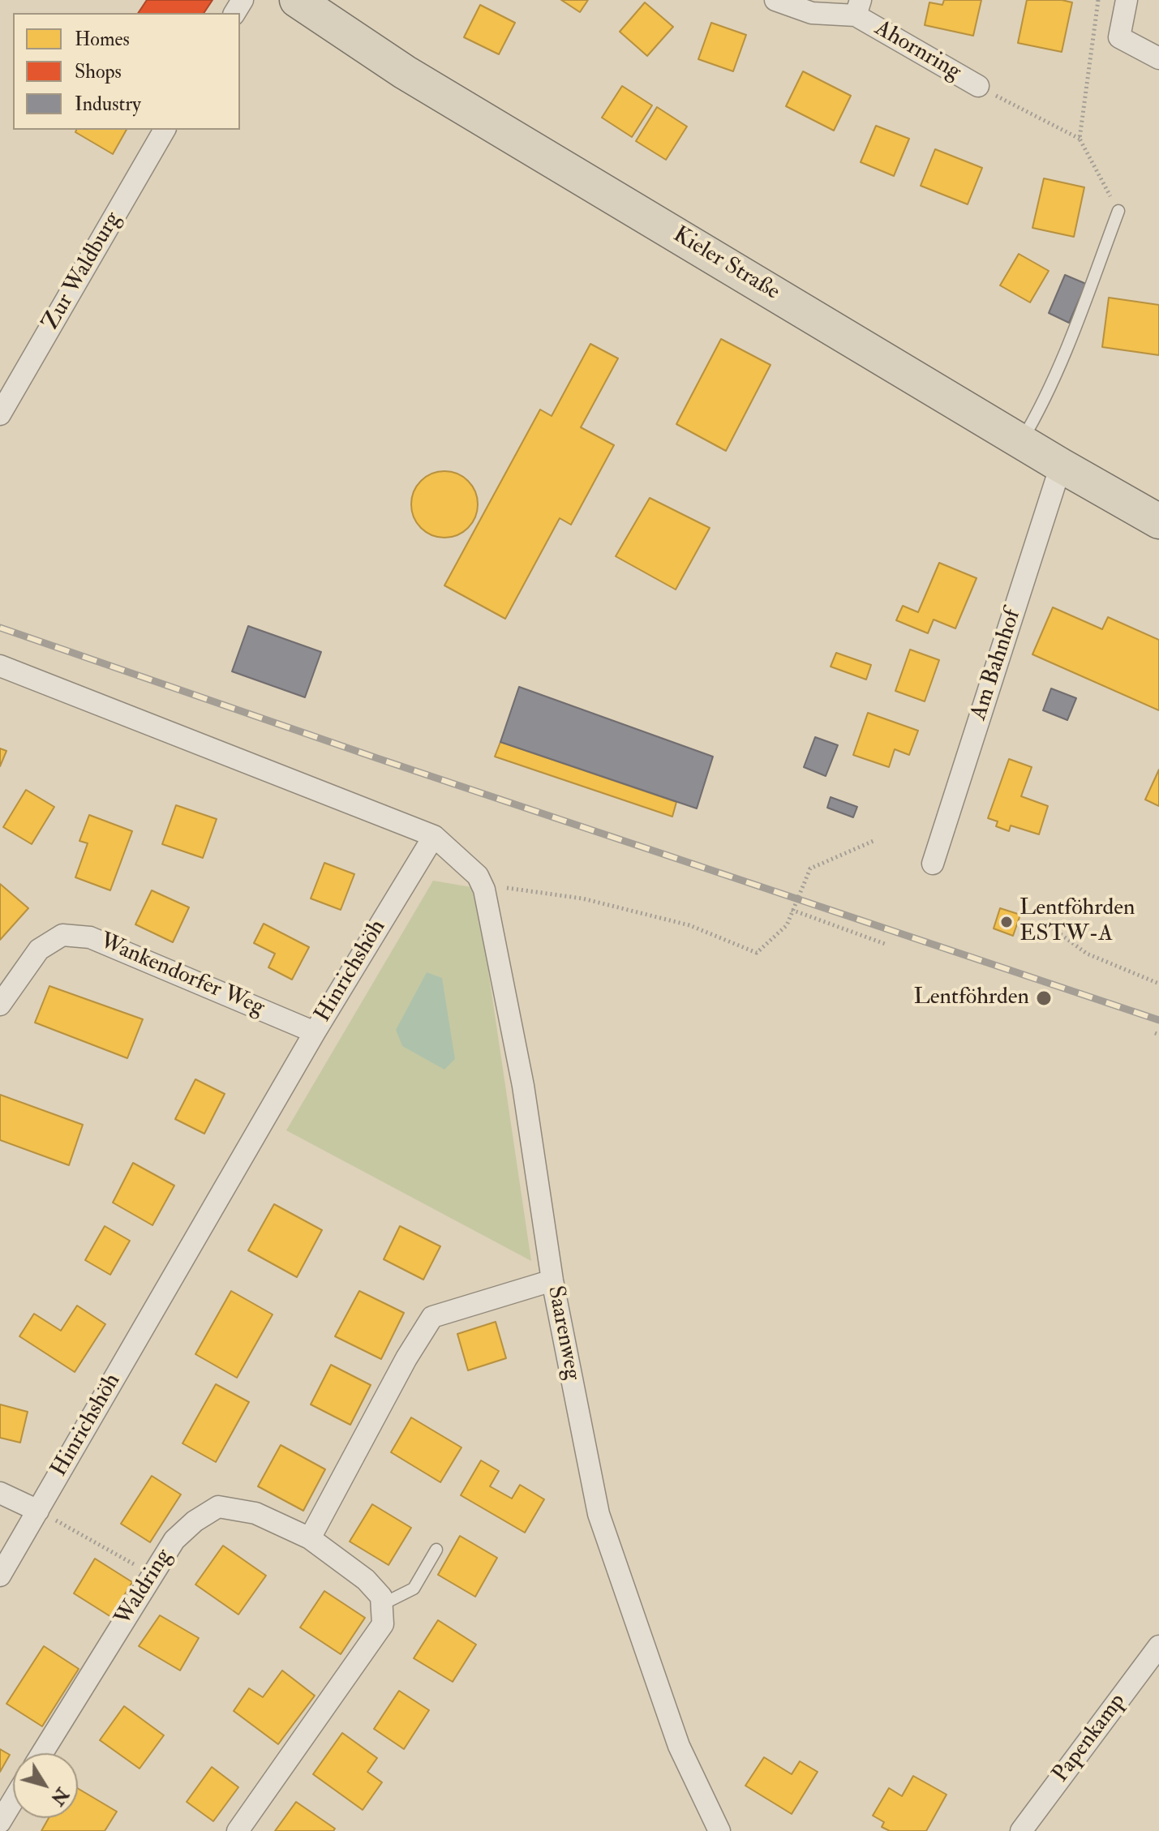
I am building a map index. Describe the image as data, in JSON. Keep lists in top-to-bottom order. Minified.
{"streets":{"main road":["Kieler Straße"],"street":["Ahornring","Zur Waldburg","Am Bahnhof","Hinrichshöh","Wankendorfer Weg","Saarenweg","Waldring","Papenkamp"]},"crossings":[["Kieler Straße","Am Bahnhof"],["Hinrichshöh","Wankendorfer Weg"],["Hinrichshöh","Saarenweg"]],"places":["Lentföhrden ESTW-A","Lentföhrden"],"legend":["Homes","Shops","Industry"],"north":"bottom right"}
